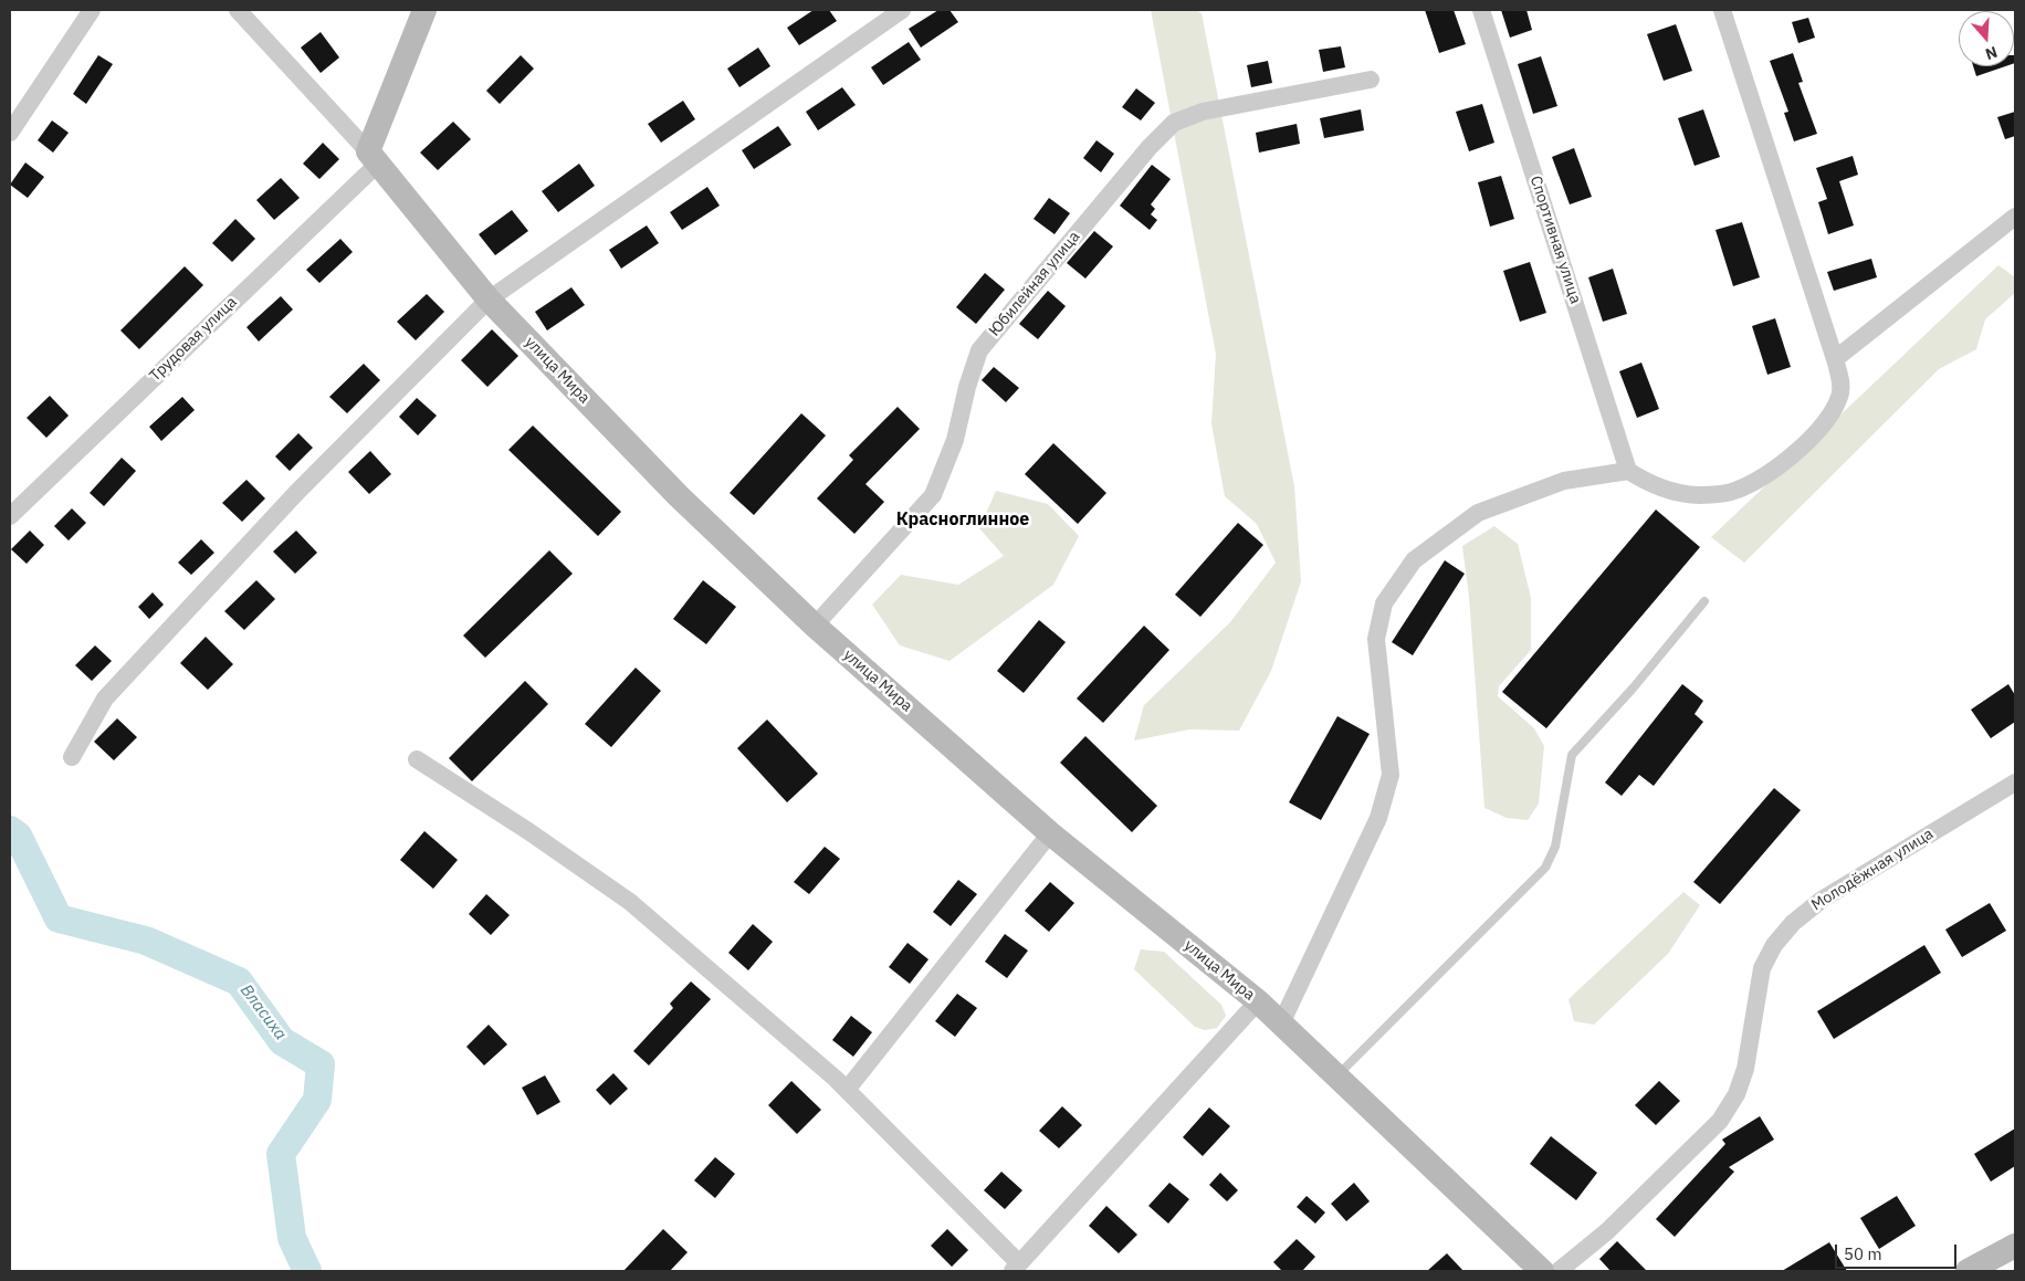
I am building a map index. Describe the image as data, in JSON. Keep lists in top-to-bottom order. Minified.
{"streets":{"street":["Спортивная улица","Юбилейная улица","Трудовая улица","улица Мира","Молодёжная улица"]},"crossings":[["Юбилейная улица","улица Мира"],["Трудовая улица","улица Мира"]],"districts":["Красноглинное"],"water":["Власиха"],"scale_bar":"50 m","north":"bottom"}
